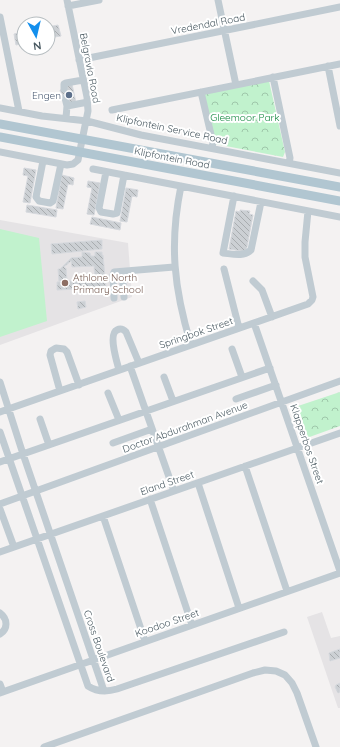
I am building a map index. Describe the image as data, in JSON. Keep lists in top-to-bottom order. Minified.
{"streets":{"main road":["Klipfontein Road"],"street":["Vredendal Road","Belgravia Road","Klipfontein Service Road","Springbok Street","Doctor Abdurahman Avenue","Klapperbos Street","Eland Street","Koodoo Street","Cross Boulevard"]},"crossings":[["Vredendal Road","Belgravia Road"],["Belgravia Road","Klipfontein Service Road"],["Belgravia Road","Klipfontein Road"],["Springbok Street","Klapperbos Street"],["Springbok Street","Cross Boulevard"],["Doctor Abdurahman Avenue","Klapperbos Street"],["Doctor Abdurahman Avenue","Cross Boulevard"],["Klapperbos Street","Eland Street"],["Klapperbos Street","Koodoo Street"],["Eland Street","Cross Boulevard"],["Koodoo Street","Cross Boulevard"]],"parks":["Gleemoor Park"],"places":["Engen","Athlone North Primary School"],"north":"bottom"}
